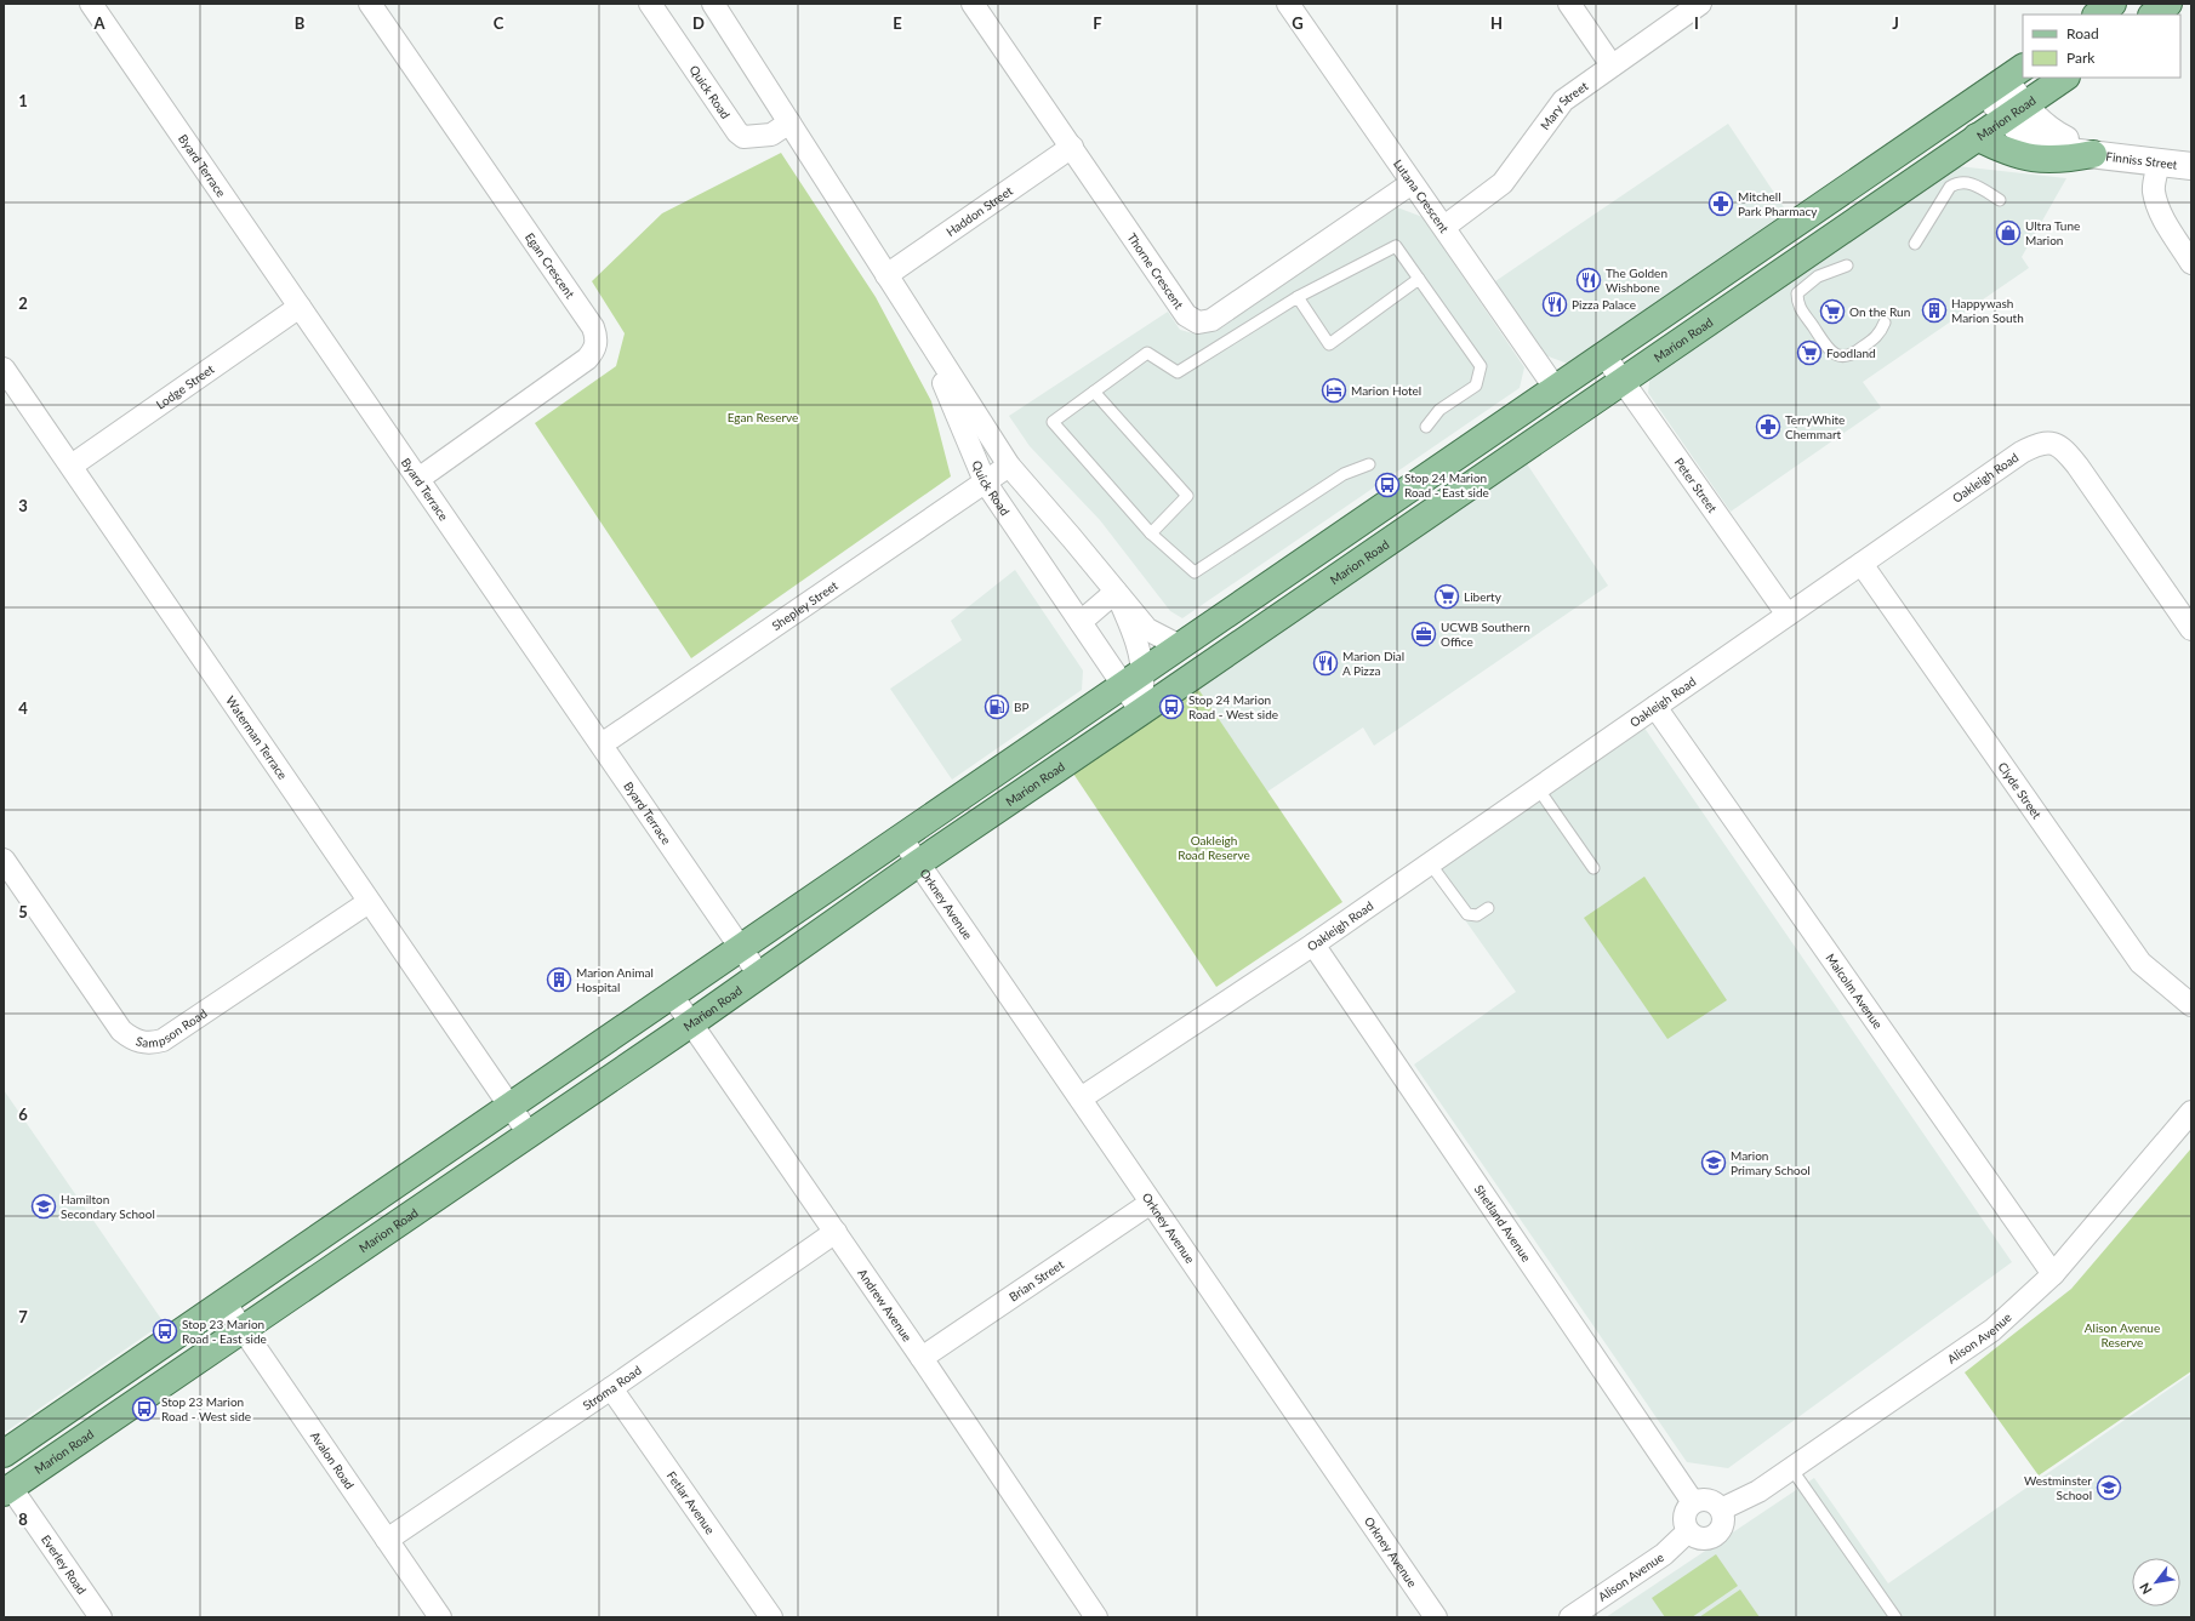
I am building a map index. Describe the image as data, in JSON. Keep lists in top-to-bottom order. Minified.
{"streets":{"main road":["Marion Road"],"street":["Quick Road","Mary Street","Finniss Street","Byard Terrace","Lutana Crescent","Haddon Street","Egan Crescent","Thorne Crescent","Lodge Street","Oakleigh Road","Peter Street","Shepley Street","Waterman Terrace","Clyde Street","Orkney Avenue","Malcolm Avenue","Sampson Road","Shetland Avenue","Brian Street","Andrew Avenue","Alison Avenue","Stroma Road","Avalon Road","Fetlar Avenue","Everley Road"]},"crossings":[["Quick Road","Marion Road"],["Quick Road","Haddon Street"],["Quick Road","Shepley Street"],["Mary Street","Lutana Crescent"],["Marion Road","Finniss Street"],["Marion Road","Byard Terrace"],["Marion Road","Peter Street"],["Marion Road","Waterman Terrace"],["Marion Road","Orkney Avenue"],["Marion Road","Andrew Avenue"],["Marion Road","Avalon Road"],["Marion Road","Everley Road"],["Byard Terrace","Egan Crescent"],["Byard Terrace","Lodge Street"],["Byard Terrace","Shepley Street"],["Lutana Crescent","Thorne Crescent"],["Haddon Street","Thorne Crescent"],["Lodge Street","Waterman Terrace"],["Oakleigh Road","Peter Street"],["Oakleigh Road","Clyde Street"],["Oakleigh Road","Orkney Avenue"],["Oakleigh Road","Malcolm Avenue"],["Oakleigh Road","Shetland Avenue"],["Waterman Terrace","Sampson Road"],["Orkney Avenue","Brian Street"],["Malcolm Avenue","Alison Avenue"],["Shetland Avenue","Alison Avenue"],["Brian Street","Andrew Avenue"],["Andrew Avenue","Stroma Road"],["Stroma Road","Avalon Road"],["Stroma Road","Fetlar Avenue"]],"parks":["Egan Reserve","Oakleigh Road Reserve","Alison Avenue Reserve"],"places":{"pharmacy":["Mitchell Park Pharmacy","TerryWhite Chemmart"],"shop":["Ultra Tune Marion"],"restaurant":["The Golden Wishbone","Pizza Palace","Marion Dial A Pizza"],"building":["Happywash Marion South","Marion Animal Hospital"],"supermarket":["On the Run","Foodland","Liberty"],"hotel":["Marion Hotel"],"bus stop":["Stop 24 Marion Road - East side","Stop 24 Marion Road - West side","Stop 23 Marion Road - East side","Stop 23 Marion Road - West side"],"office":["UCWB Southern Office"],"fuel station":["BP"],"school or university":["Marion Primary School","Hamilton Secondary School","Westminster School"]},"legend":["Road","Park"],"north":"bottom left","grid":{"columns":["A","B","C","D","E","F","G","H","I","J"],"rows":["1","2","3","4","5","6","7","8"]}}
